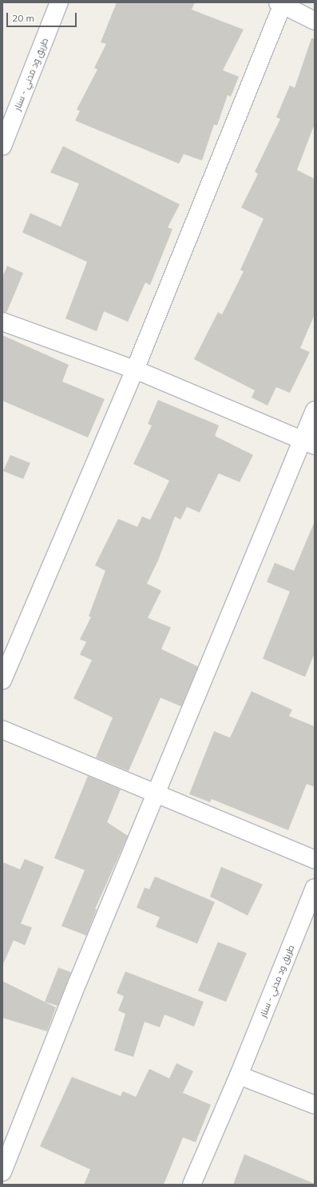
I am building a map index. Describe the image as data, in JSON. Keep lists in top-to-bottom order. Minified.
{"streets":{"street":["طريق ود مدني - سنار"]},"scale_bar":"20 m"}
